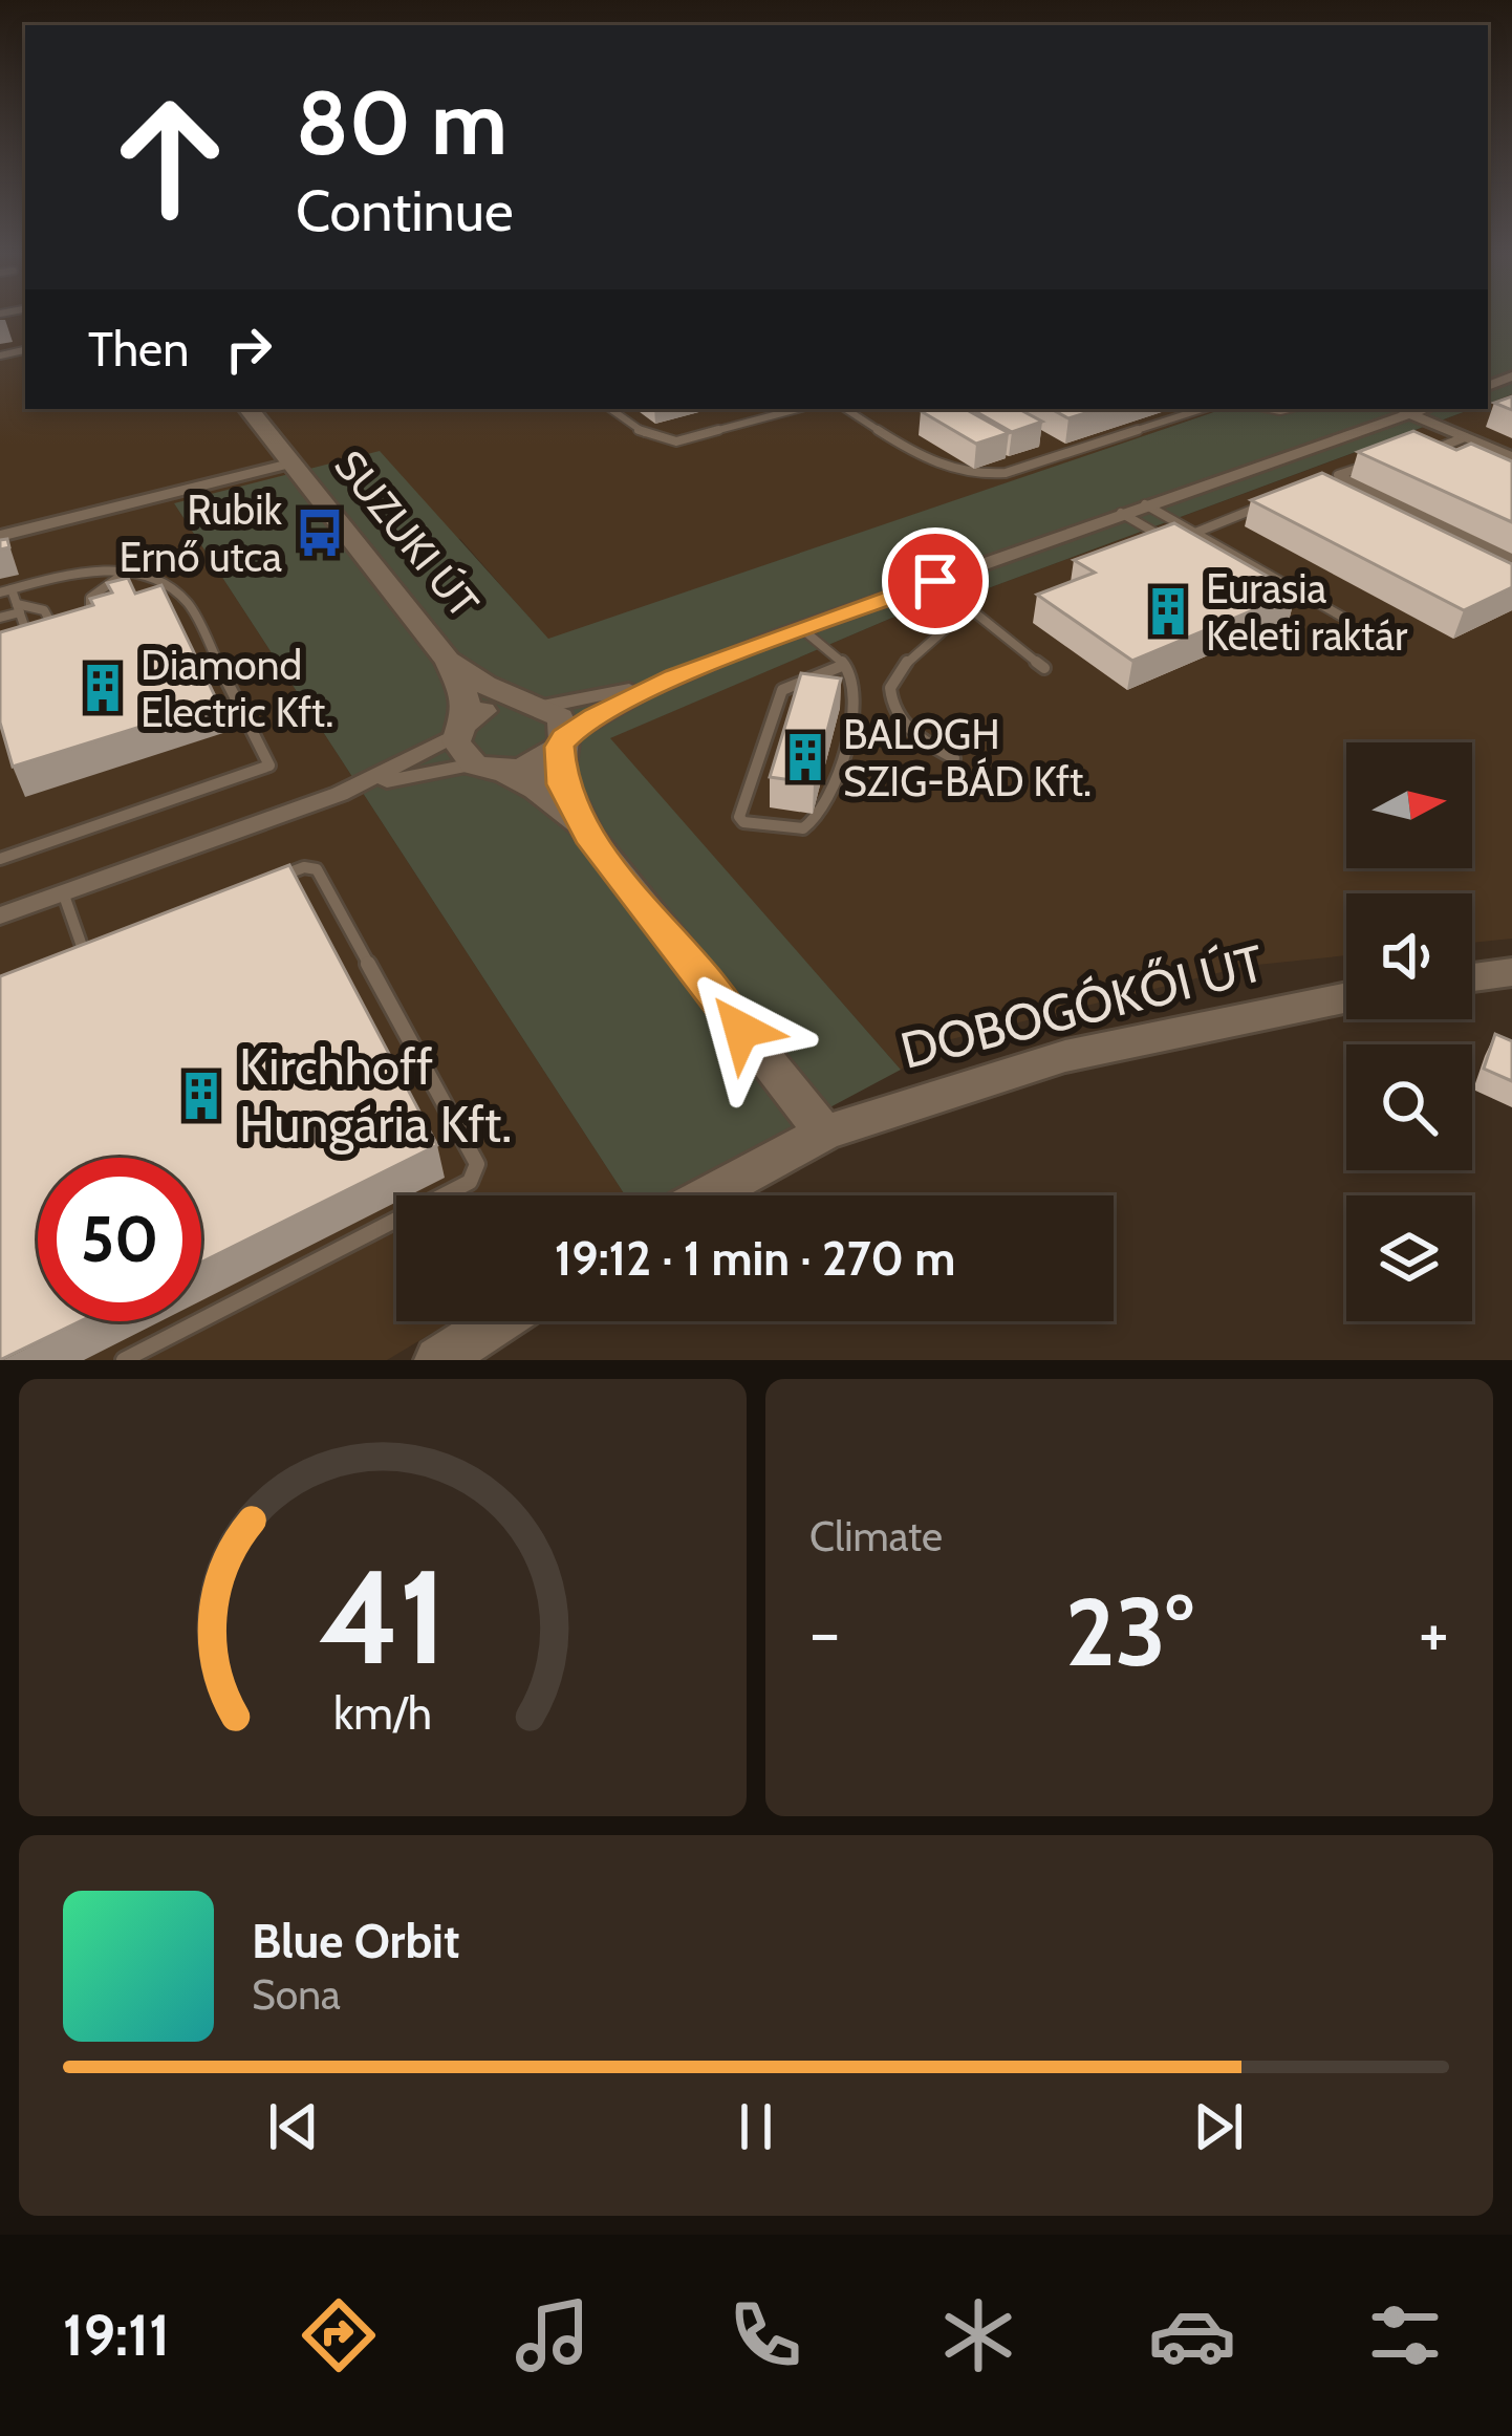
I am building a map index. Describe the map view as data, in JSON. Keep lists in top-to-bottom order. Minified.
{"streets":{"main road":["SUZUKI ÚT","DOBOGÓKŐI ÚT"]},"places":{"bus stop":["Rubik Ernő utca"],"building":["Eurasia Keleti raktár","Diamond Electric Kft.","BALOGH SZIG-BÁD Kft.","Kirchhoff Hungária Kft."]},"north":"right","page":{"turn":["80 m","Continue"],"then":"Then","limit":"50","trip":"19:12 · 1 min · 270 m","tile":"Climate","heat":["−","23°","+"],"song":["Blue Orbit","Sona"],"tabs":"19:11","gauge":["41","km/h"]}}
